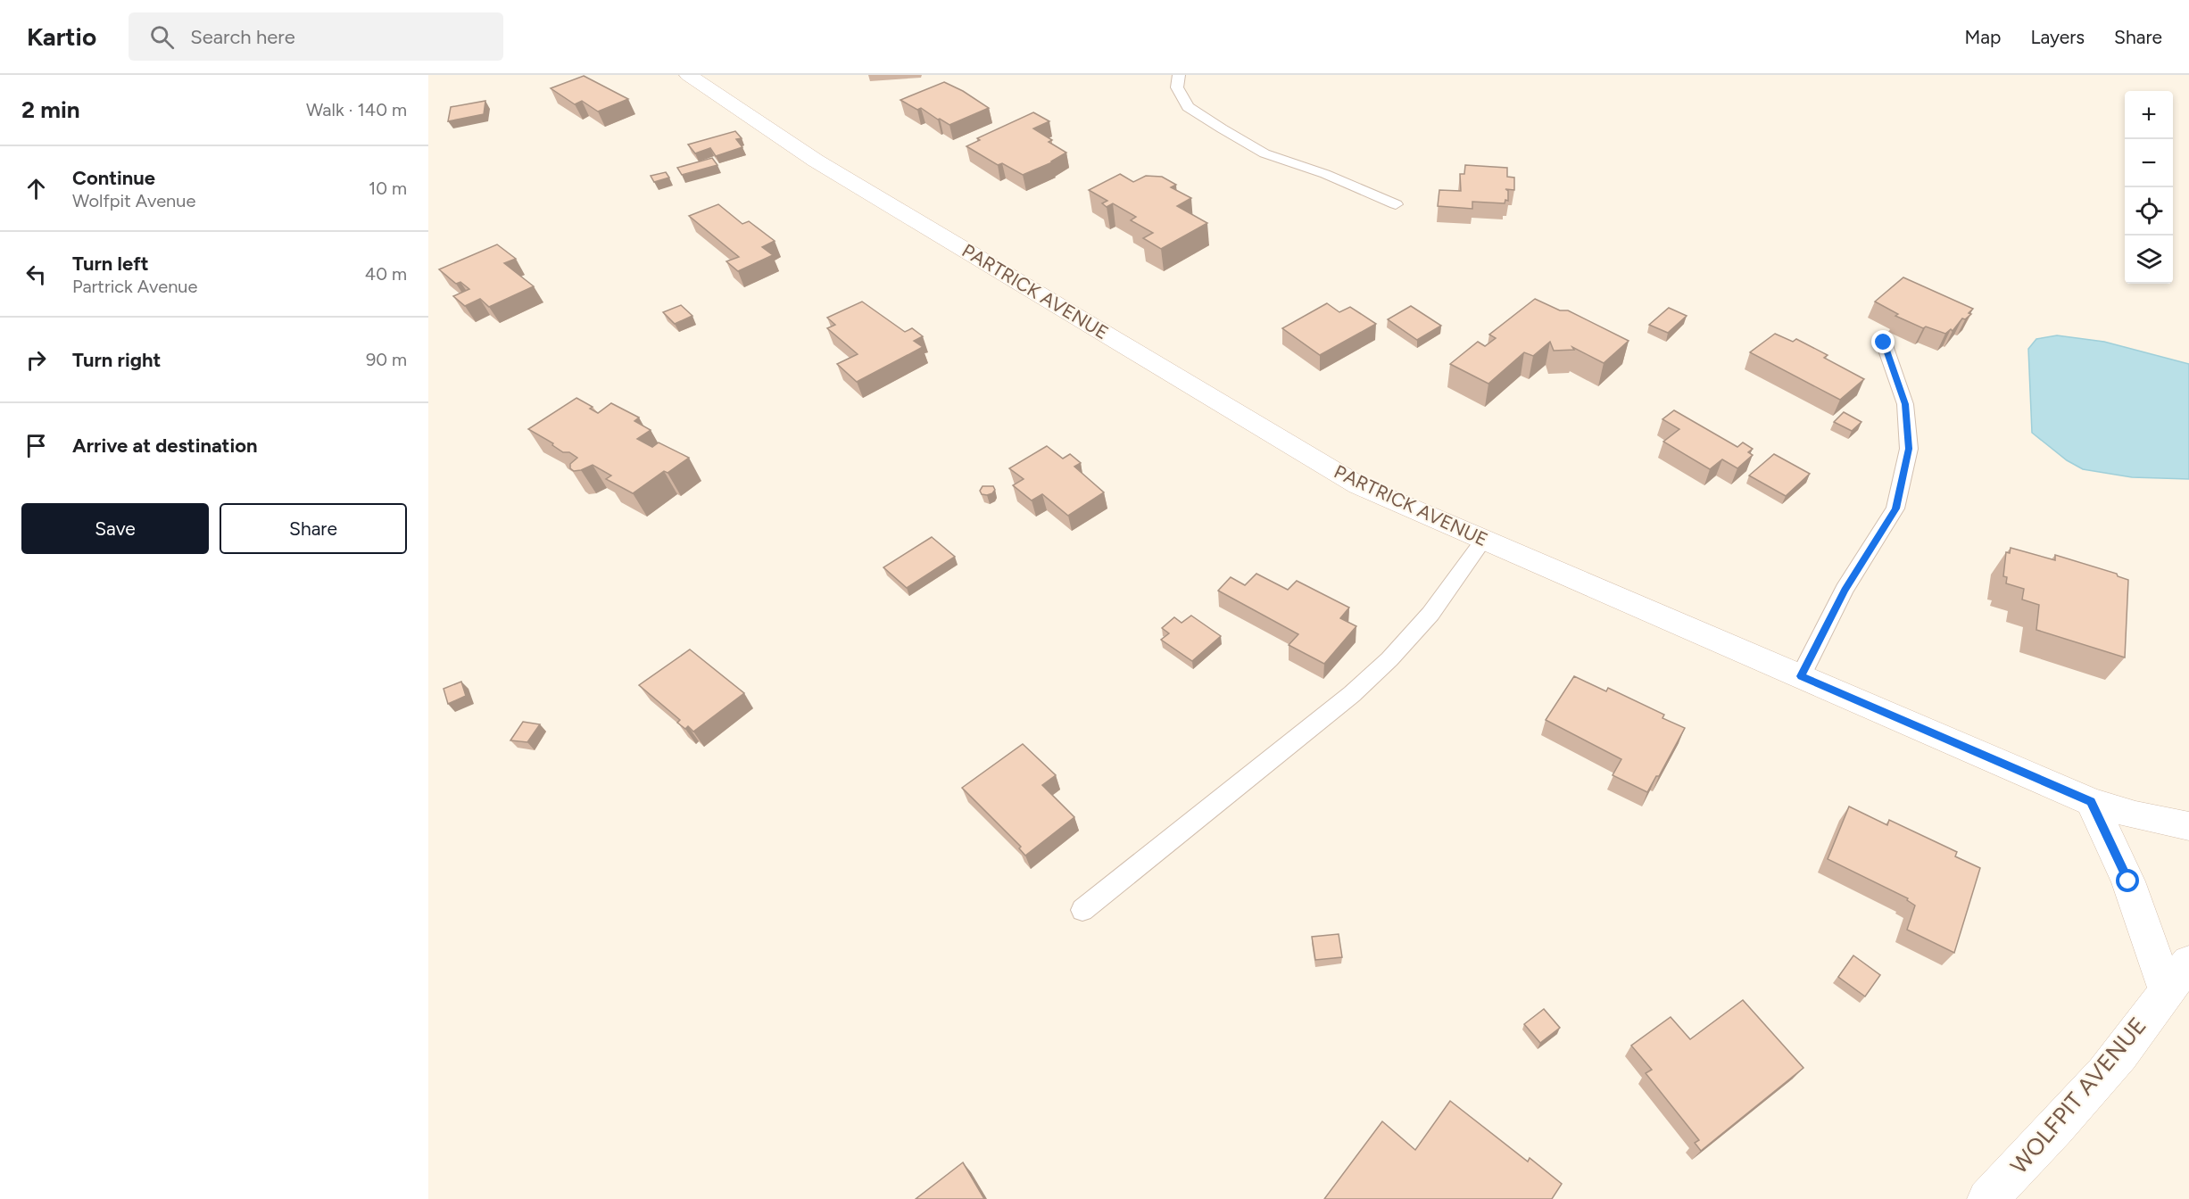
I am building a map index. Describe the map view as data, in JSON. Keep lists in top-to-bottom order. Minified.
{"streets":{"street":["PARTRICK AVENUE","WOLFPIT AVENUE"]},"crossings":[["PARTRICK AVENUE","WOLFPIT AVENUE"]],"page":{"header":"Kartio","search":"Search here","nav":["Map","Layers","Share"],"heading":["2 min","Walk · 140 m"],"map_buttons":["+","−"],"list":[["Continue","Wolfpit Avenue","10 m"],["Turn left","Partrick Avenue","40 m"],["Turn right","90 m"],"Arrive at destination"],"buttons":["Save","Share"]}}
